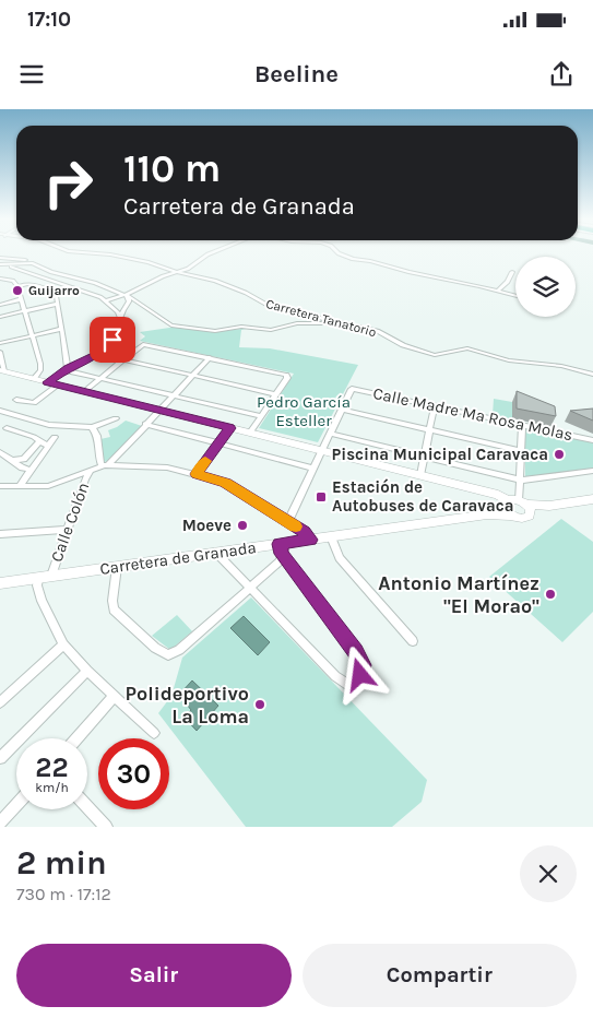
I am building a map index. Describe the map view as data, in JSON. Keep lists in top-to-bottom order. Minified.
{"streets":{"street":["Carretera Tanatorio","Calle Madre Mª Rosa Molas","Calle Colón","Carretera de Granada"]},"crossings":[["Calle Colón","Carretera de Granada"]],"parks":["Pedro García Esteller"],"places":{"other":["Guijarro","Piscina Municipal Caravaca","Moeve","Antonio Martínez \"El Morao\"","Polideportivo La Loma"],"transit":["Estación de Autobuses de Caravaca"]},"page":{"status":"17:10","header":"Beeline","turn":["110 m","Carretera de Granada"],"speed":"22 km/h","limit":"30","heading":["2 min","730 m · 17:12"],"buttons":["Salir","Compartir"]}}
